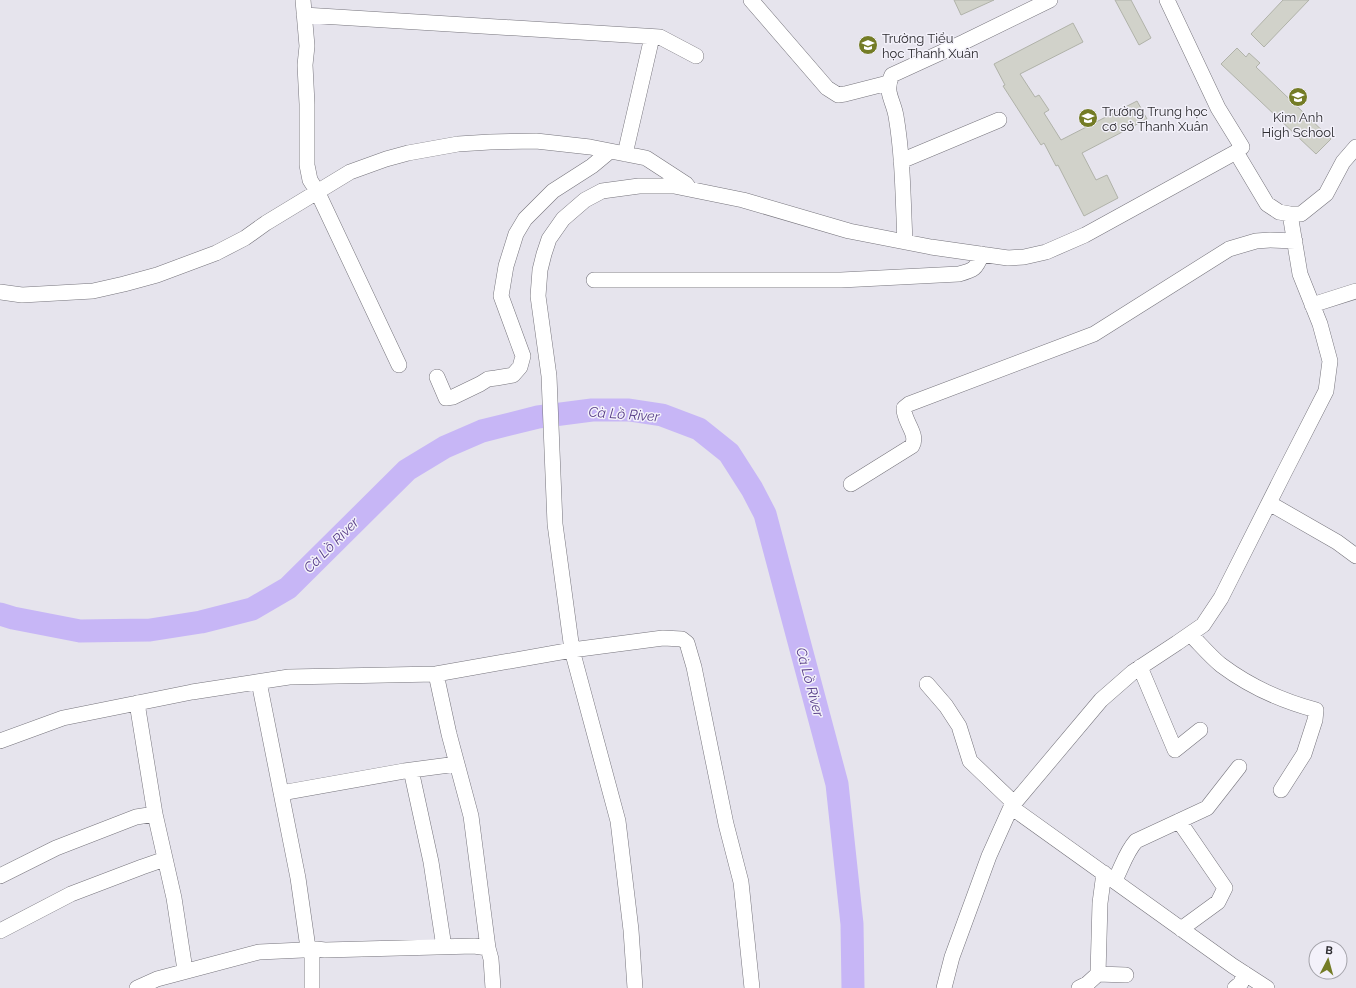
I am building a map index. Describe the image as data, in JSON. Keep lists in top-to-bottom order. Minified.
{"water":["Cà Lồ River"],"places":{"school or university":["Trường Tiểu học Thanh Xuân","Kim Anh High School","Trường Trung học cơ sở Thanh Xuân"]},"north":"top"}
